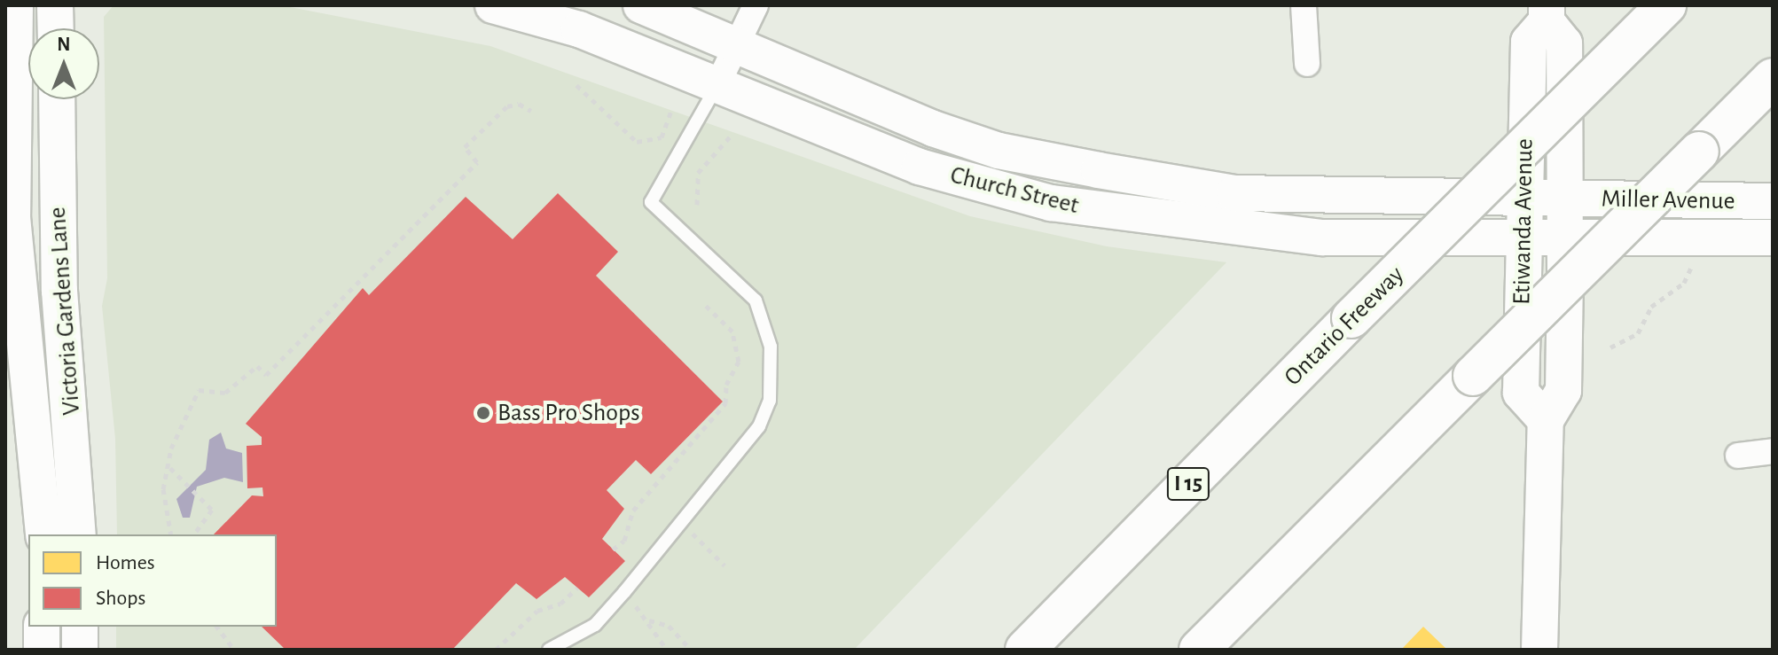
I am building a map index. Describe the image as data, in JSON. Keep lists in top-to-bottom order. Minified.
{"streets":{"highway":["Ontario Freeway","I 15"],"main road":["Church Street","Miller Avenue","Etiwanda Avenue","Victoria Gardens Lane"]},"crossings":[["Church Street","Miller Avenue"],["Church Street","Etiwanda Avenue"],["Miller Avenue","Etiwanda Avenue"]],"places":["Bass Pro Shops"],"legend":["Homes","Shops"],"north":"top"}
